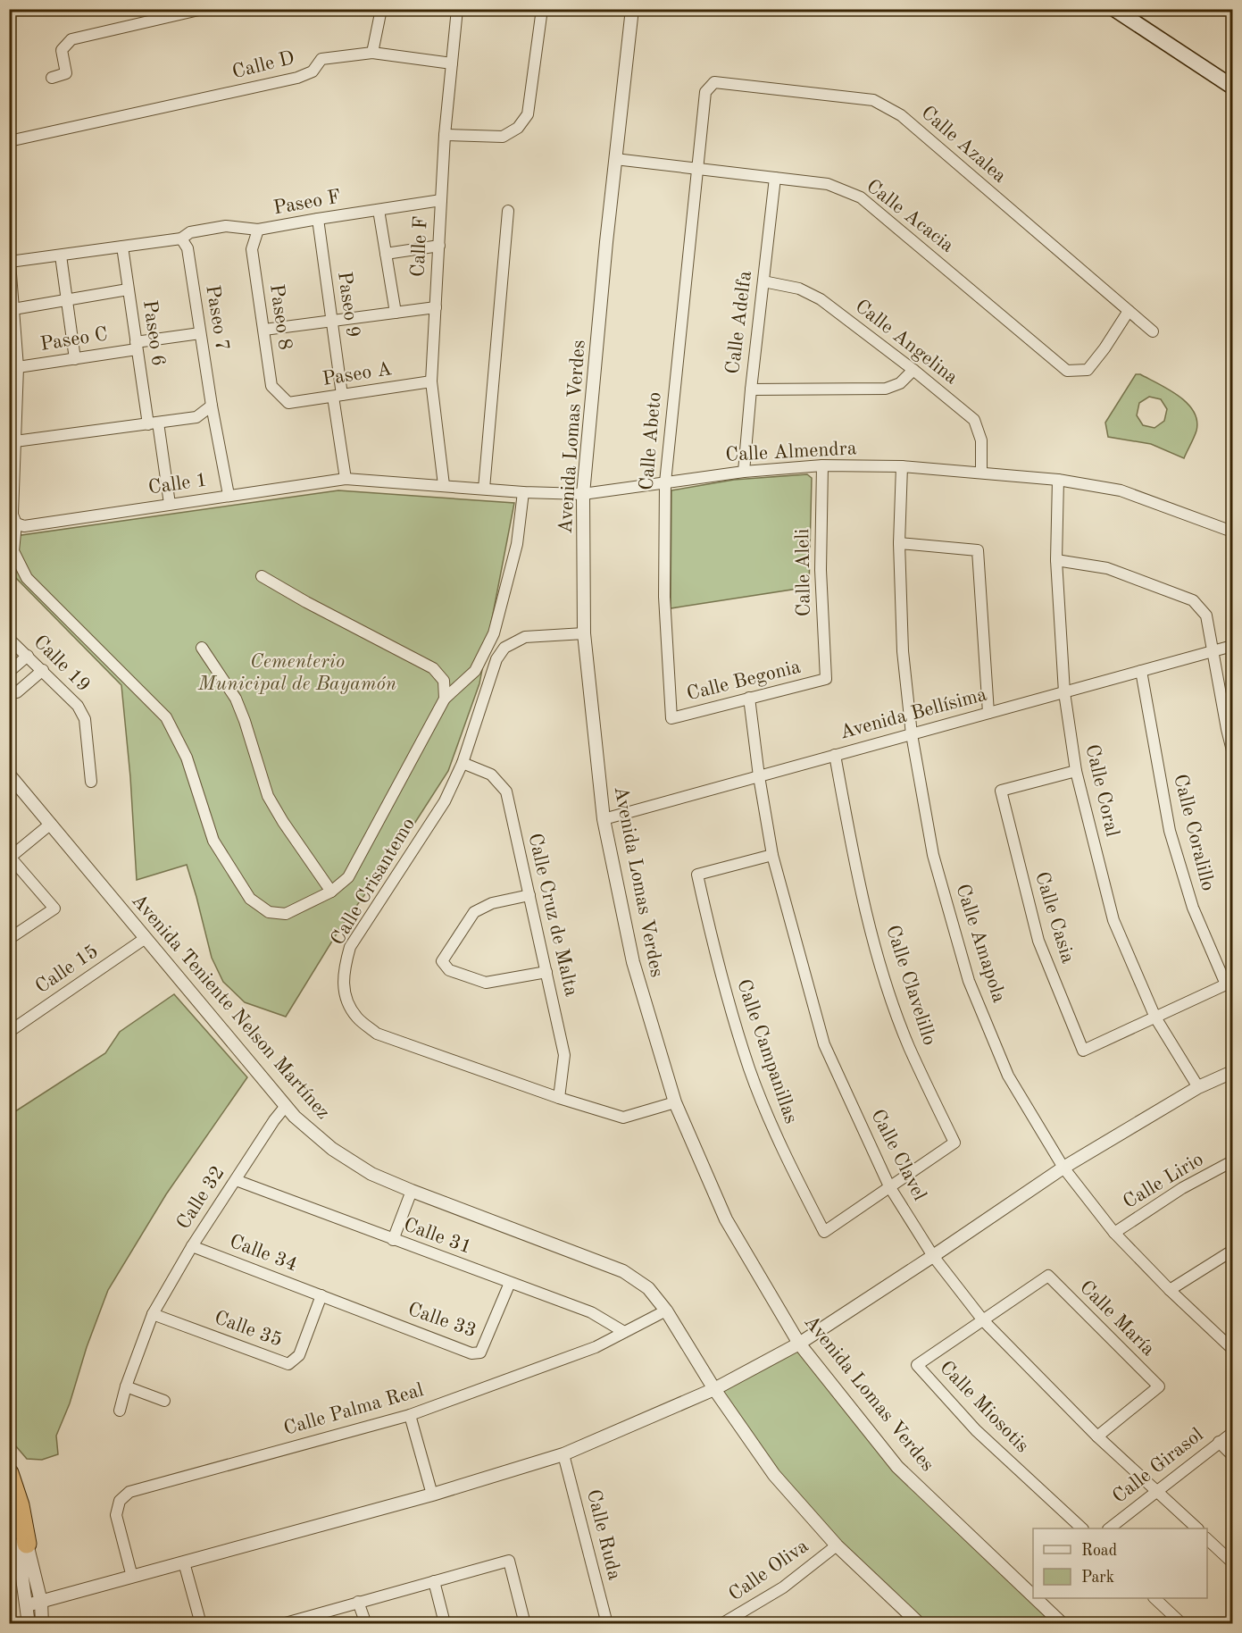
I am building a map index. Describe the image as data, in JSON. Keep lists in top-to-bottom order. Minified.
{"streets":{"street":["Calle D","Calle Azalea","Paseo F","Calle Acacia","Calle F","Paseo 9","Paseo 8","Paseo 7","Calle Adelfa","Paseo 6","Paseo C","Calle Angelina","Paseo A","Avenida Lomas Verdes","Calle Abeto","Calle Almendra","Calle 1","Calle Aleli","Calle 19","Calle Begonia","Avenida Bellísima","Calle Coral","Calle Coralillo","Calle Crisantemo","Calle Cruz de Malta","Calle Casia","Calle Amapola","Calle 15","Calle Clavelillo","Avenida Teniente Nelson Martínez","Calle Campanillas","Calle Clavel","Calle Lirio","Calle 32","Calle 31","Calle 34","Calle María","Calle 33","Calle 35","Calle Miosotis","Calle Palma Real","Calle Girasol","Calle Ruda","Calle Oliva"]},"crossings":[["Calle D","Calle F"],["Calle Azalea","Calle Acacia"],["Calle Azalea","Calle Abeto"],["Paseo F","Calle F"],["Paseo F","Paseo 9"],["Paseo F","Paseo 8"],["Paseo F","Paseo 7"],["Calle Acacia","Calle Adelfa"],["Calle Acacia","Avenida Lomas Verdes"],["Calle Acacia","Calle Abeto"],["Calle F","Paseo A"],["Calle F","Calle Almendra"],["Paseo 9","Paseo A"],["Paseo 9","Calle Almendra"],["Paseo 9","Calle 1"],["Paseo 8","Paseo A"],["Paseo 7","Paseo C"],["Paseo 7","Calle 1"],["Calle Adelfa","Calle Angelina"],["Calle Adelfa","Calle Almendra"],["Paseo 6","Paseo C"],["Paseo 6","Calle 1"],["Calle Angelina","Calle Almendra"],["Avenida Lomas Verdes","Calle Almendra"],["Avenida Lomas Verdes","Avenida Bellísima"],["Avenida Lomas Verdes","Calle Crisantemo"],["Calle Abeto","Calle Almendra"],["Calle Abeto","Calle Begonia"],["Calle Almendra","Calle 1"],["Calle Almendra","Calle Aleli"],["Calle Almendra","Calle Coral"],["Calle Almendra","Calle Amapola"],["Calle Aleli","Calle Begonia"],["Calle Begonia","Calle Clavel"],["Avenida Bellísima","Calle Coral"],["Avenida Bellísima","Calle Coralillo"],["Avenida Bellísima","Calle Amapola"],["Avenida Bellísima","Calle Clavelillo"],["Avenida Bellísima","Calle Clavel"],["Calle Coral","Calle Coralillo"],["Calle Coral","Calle Casia"],["Calle Coralillo","Calle Casia"],["Calle Crisantemo","Calle Cruz de Malta"],["Calle Amapola","Calle Lirio"],["Calle 15","Avenida Teniente Nelson Martínez"],["Calle Clavelillo","Calle Campanillas"],["Calle Clavelillo","Calle Clavel"],["Avenida Teniente Nelson Martínez","Calle 32"],["Avenida Teniente Nelson Martínez","Calle Palma Real"],["Avenida Teniente Nelson Martínez","Calle Oliva"],["Calle Campanillas","Calle Clavel"],["Calle Clavel","Calle María"],["Calle Clavel","Calle Miosotis"],["Calle Clavel","Calle Girasol"],["Calle 32","Calle 31"],["Calle 32","Calle 34"],["Calle 32","Calle 35"],["Calle 31","Calle 33"],["Calle 31","Calle Palma Real"],["Calle 34","Calle 33"],["Calle 34","Calle 35"],["Calle María","Calle Miosotis"],["Calle 33","Calle 35"]],"parks":["Cementerio Municipal de Bayamón"],"legend":["Road","Park"]}
